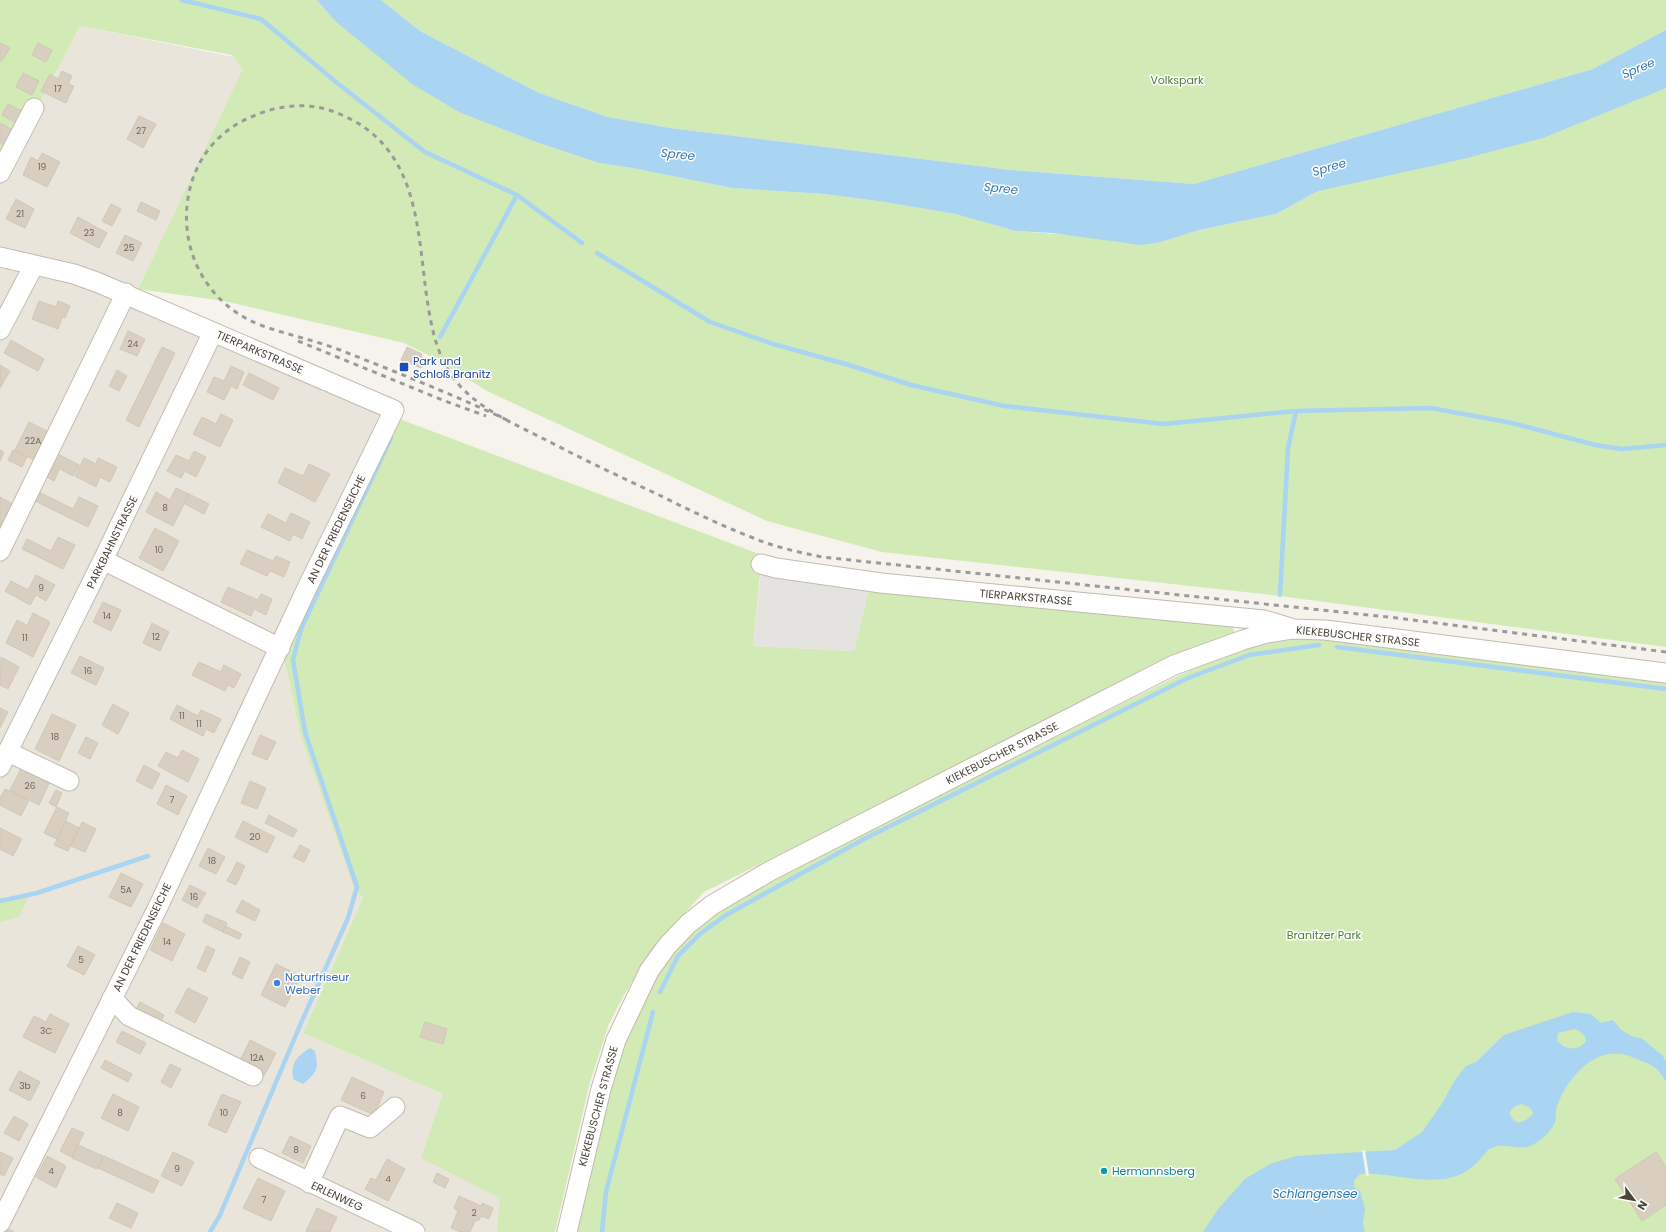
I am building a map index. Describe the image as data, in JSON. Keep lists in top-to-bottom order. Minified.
{"streets":{"street":["TIERPARKSTRASSE","AN DER FRIEDENSEICHE","PARKBAHNSTRASSE","KIEKEBUSCHER STRASSE","ERLENWEG"]},"crossings":[["TIERPARKSTRASSE","AN DER FRIEDENSEICHE"],["TIERPARKSTRASSE","PARKBAHNSTRASSE"],["TIERPARKSTRASSE","KIEKEBUSCHER STRASSE"]],"water":["Spree","Schlangensee"],"parks":["Volkspark","Branitzer Park"],"places":{"transit":["Park und Schloß Branitz"],"other":["Naturfriseur Weber","Hermannsberg"]},"house_numbers":["17","27","19","21","23","25","24","22A","8","10","9","14","12","11","16","11","11","18","26","7","20","18","5A","16","14","5","3C","12A","3b","6","8","10","8","9","4","4","7","2"],"north":"bottom right"}
